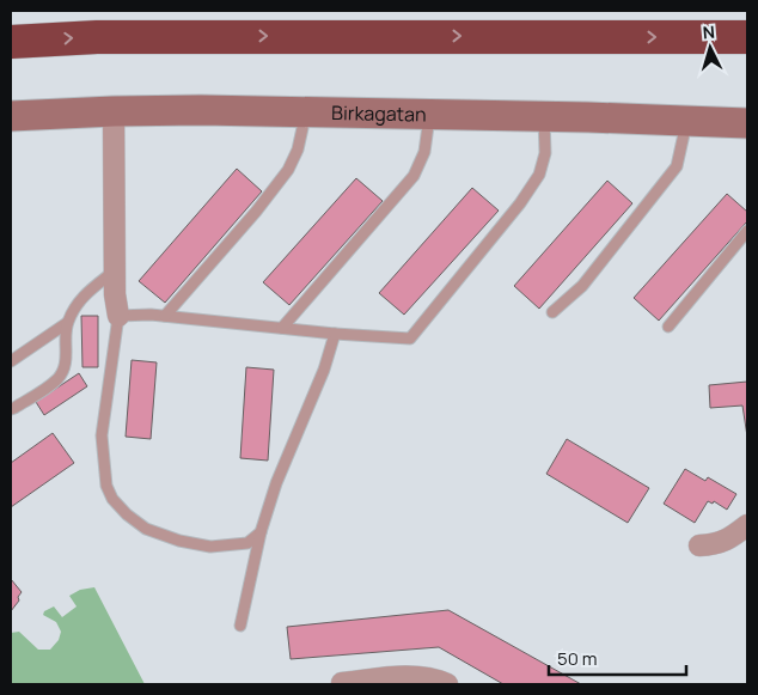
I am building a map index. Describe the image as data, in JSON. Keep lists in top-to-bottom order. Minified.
{"streets":{"street":["Birkagatan"]},"scale_bar":"50 m","north":"top"}
